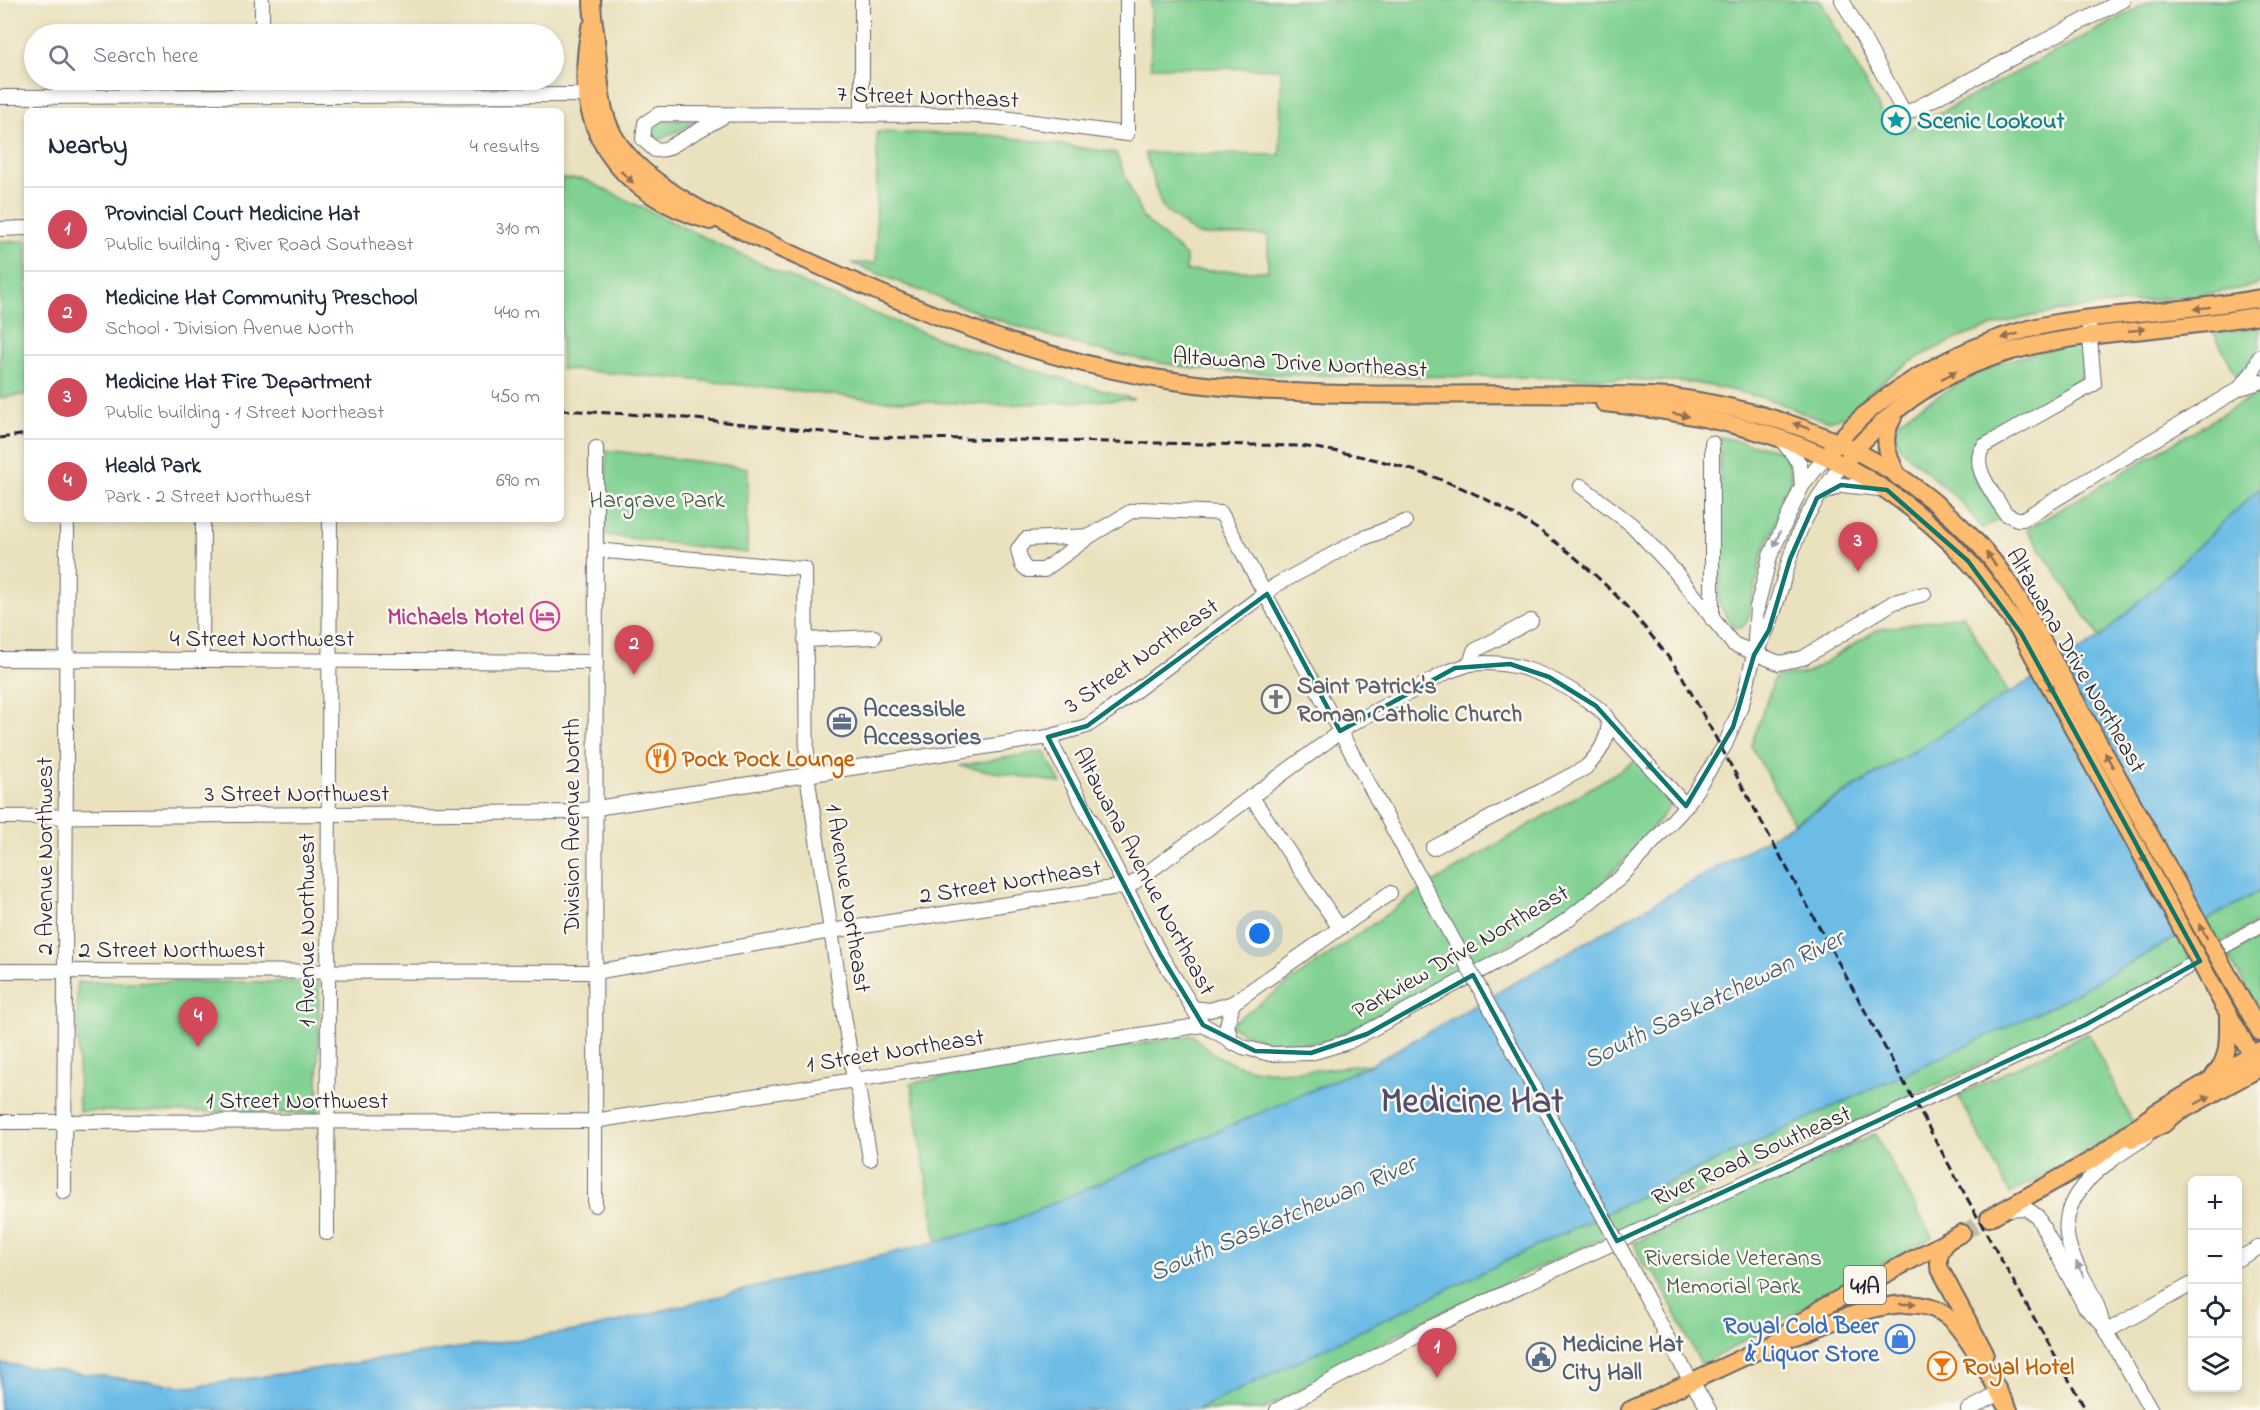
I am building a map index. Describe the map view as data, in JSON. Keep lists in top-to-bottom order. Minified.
{"streets":{"main road":["Altawana Drive Northeast","Parkview Drive Northeast","41A"],"street":["7 Street Northeast","4 Street Northwest","3 Street Northeast","3 Street Northwest","Division Avenue North","2 Avenue Northwest","Altawana Avenue Northeast","2 Street Northeast","1 Avenue Northeast","1 Avenue Northwest","2 Street Northwest","1 Street Northeast","1 Street Northwest","River Road Southeast"]},"crossings":[["Altawana Drive Northeast","Parkview Drive Northeast"],["4 Street Northwest","Division Avenue North"],["4 Street Northwest","2 Avenue Northwest"],["4 Street Northwest","1 Avenue Northwest"],["3 Street Northeast","3 Street Northwest"],["3 Street Northeast","Division Avenue North"],["3 Street Northeast","Altawana Avenue Northeast"],["3 Street Northeast","1 Avenue Northeast"],["3 Street Northwest","Division Avenue North"],["3 Street Northwest","2 Avenue Northwest"],["3 Street Northwest","1 Avenue Northwest"],["Division Avenue North","2 Street Northeast"],["Division Avenue North","1 Avenue Northeast"],["Division Avenue North","2 Street Northwest"],["Division Avenue North","1 Street Northeast"],["Division Avenue North","1 Street Northwest"],["2 Avenue Northwest","2 Street Northwest"],["2 Avenue Northwest","1 Street Northwest"],["Altawana Avenue Northeast","2 Street Northeast"],["Altawana Avenue Northeast","Parkview Drive Northeast"],["Altawana Avenue Northeast","1 Street Northeast"],["2 Street Northeast","1 Avenue Northeast"],["2 Street Northeast","2 Street Northwest"],["1 Avenue Northeast","1 Street Northeast"],["1 Avenue Northwest","2 Street Northwest"],["1 Avenue Northwest","1 Street Northwest"],["Parkview Drive Northeast","1 Street Northeast"],["1 Street Northeast","1 Street Northwest"]],"districts":["Medicine Hat"],"water":["South Saskatchewan River"],"parks":["Hargrave Park","Riverside Veterans Memorial Park"],"places":{"place":["Scenic Lookout"],"hotel":["Michaels Motel"],"church":["Saint Patrick's Roman Catholic Church"],"office":["Accessible Accessories"],"restaurant":["Pock Pock Lounge"],"shop":["Royal Cold Beer & Liquor Store"],"public building":["Medicine Hat City Hall"],"bar":["Royal Hotel"]},"page":{"search":"Search here","heading":["Nearby","4 results"],"list":[{"mark":"1","name":"Provincial Court Medicine Hat","note":"Public building · River Road Southeast","value":"310 m"},{"mark":"2","name":"Medicine Hat Community Preschool","note":"School · Division Avenue North","value":"440 m"},{"mark":"3","name":"Medicine Hat Fire Department","note":"Public building · 1 Street Northeast","value":"450 m"},{"mark":"4","name":"Heald Park","note":"Park · 2 Street Northwest","value":"690 m"}],"pins":["3","2","4","1"],"map_buttons":["+","−"]}}
